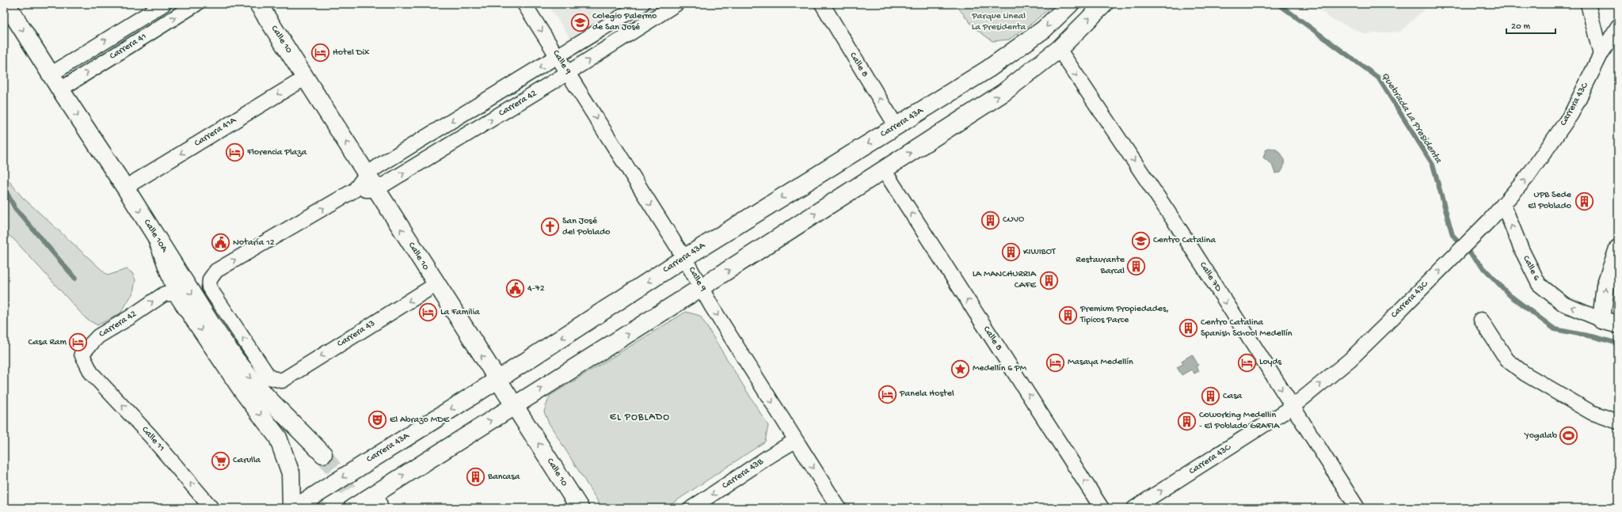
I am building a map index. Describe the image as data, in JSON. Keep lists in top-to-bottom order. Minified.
{"streets":{"main road":["Calle 10","Carrera 43A","Calle 10A","Calle 6"],"street":["Carrera 41","Calle 9","Calle 8","Carrera 42","Carrera 43C","Carrera 41A","Calle 7D","Carrera 43","Calle 11","Carrera 43B"]},"crossings":[["Calle 10","Carrera 42"],["Calle 10","Carrera 43A"],["Calle 10","Carrera 41A"],["Calle 10","Carrera 43"],["Carrera 41","Calle 10A"],["Calle 9","Carrera 42"],["Calle 9","Carrera 43A"],["Calle 9","Carrera 43B"],["Calle 8","Carrera 43A"],["Carrera 42","Carrera 43"],["Carrera 42","Calle 11"],["Carrera 43C","Calle 6"],["Carrera 43C","Calle 7D"],["Carrera 41A","Calle 10A"]],"one_way":["Calle 10","Carrera 41","Calle 9","Calle 8","Carrera 43C","Carrera 41A","Calle 7D","Carrera 43","Calle 11","Carrera 43B"],"districts":["EL POBLADO"],"water":["Quebrada La Presidenta"],"parks":["Parque Lineal La Presidenta"],"places":{"school or university":["Colegio Palermo de San José","Centro Catalina"],"hotel":["Hotel Dix","Florencia Plaza","La Familia","Casa Ram","Masaya Medellín","Loyds","Panela Hostel"],"building":["UPB Sede El Poblado","CUVO","KIWIBOT","Restaurante Barcal","LA MANCHURRIA CAFE","Premium Propiedades, Tipicos Parce","Centro Catalina Spanish School Medellín","Casa","Coworking Medellin - El Poblado GRAFIA","Bancasa"],"church":["San José del Poblado"],"public building":["Notaría 12","4-72"],"place":["Medellín 6 PM"],"theatre":["El Abrazo MDE"],"sports":["Yogalab"],"supermarket":["Carulla"]},"scale_bar":"20 m"}
